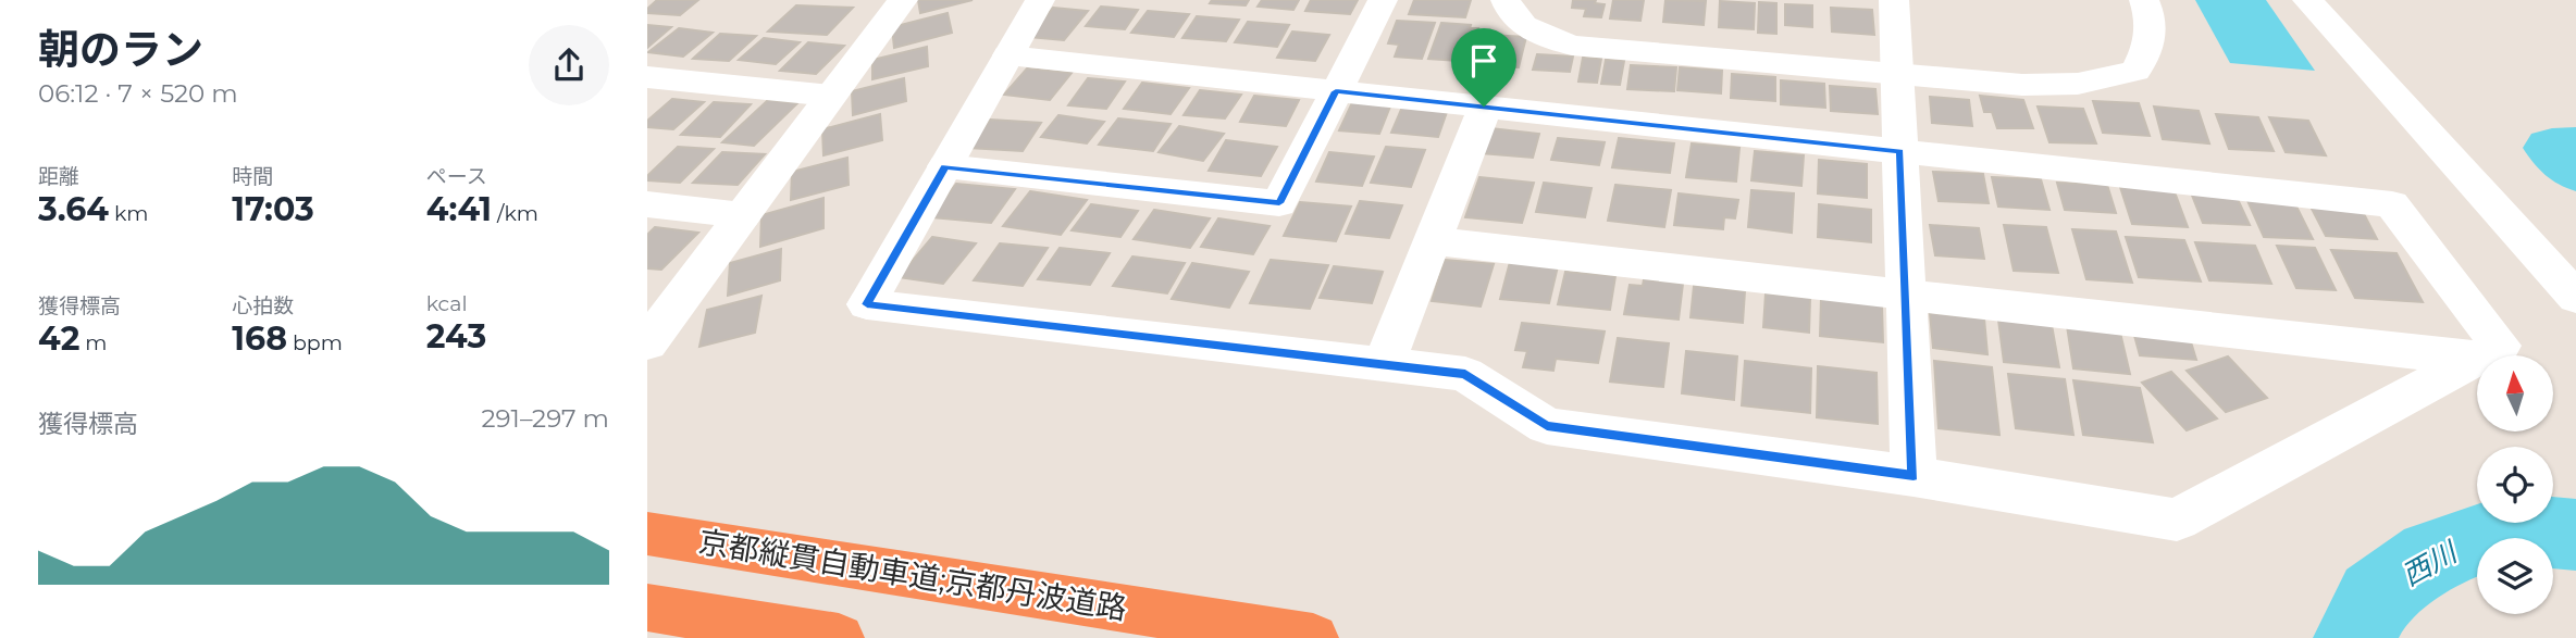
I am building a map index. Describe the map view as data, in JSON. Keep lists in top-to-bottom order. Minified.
{"streets":{"highway":["京都縦貫自動車道;京都丹波道路"]},"water":["西川"],"north":"top","page":{"heading":["朝のラン","06:12 · 7 × 520 m"],"stats":[["距離","3.64 km"],["時間","17:03"],["ペース","4:41 /km"],["獲得標高","42 m"],["心拍数","168 bpm"],["kcal","243"]],"chart":["獲得標高","291–297 m"]}}
